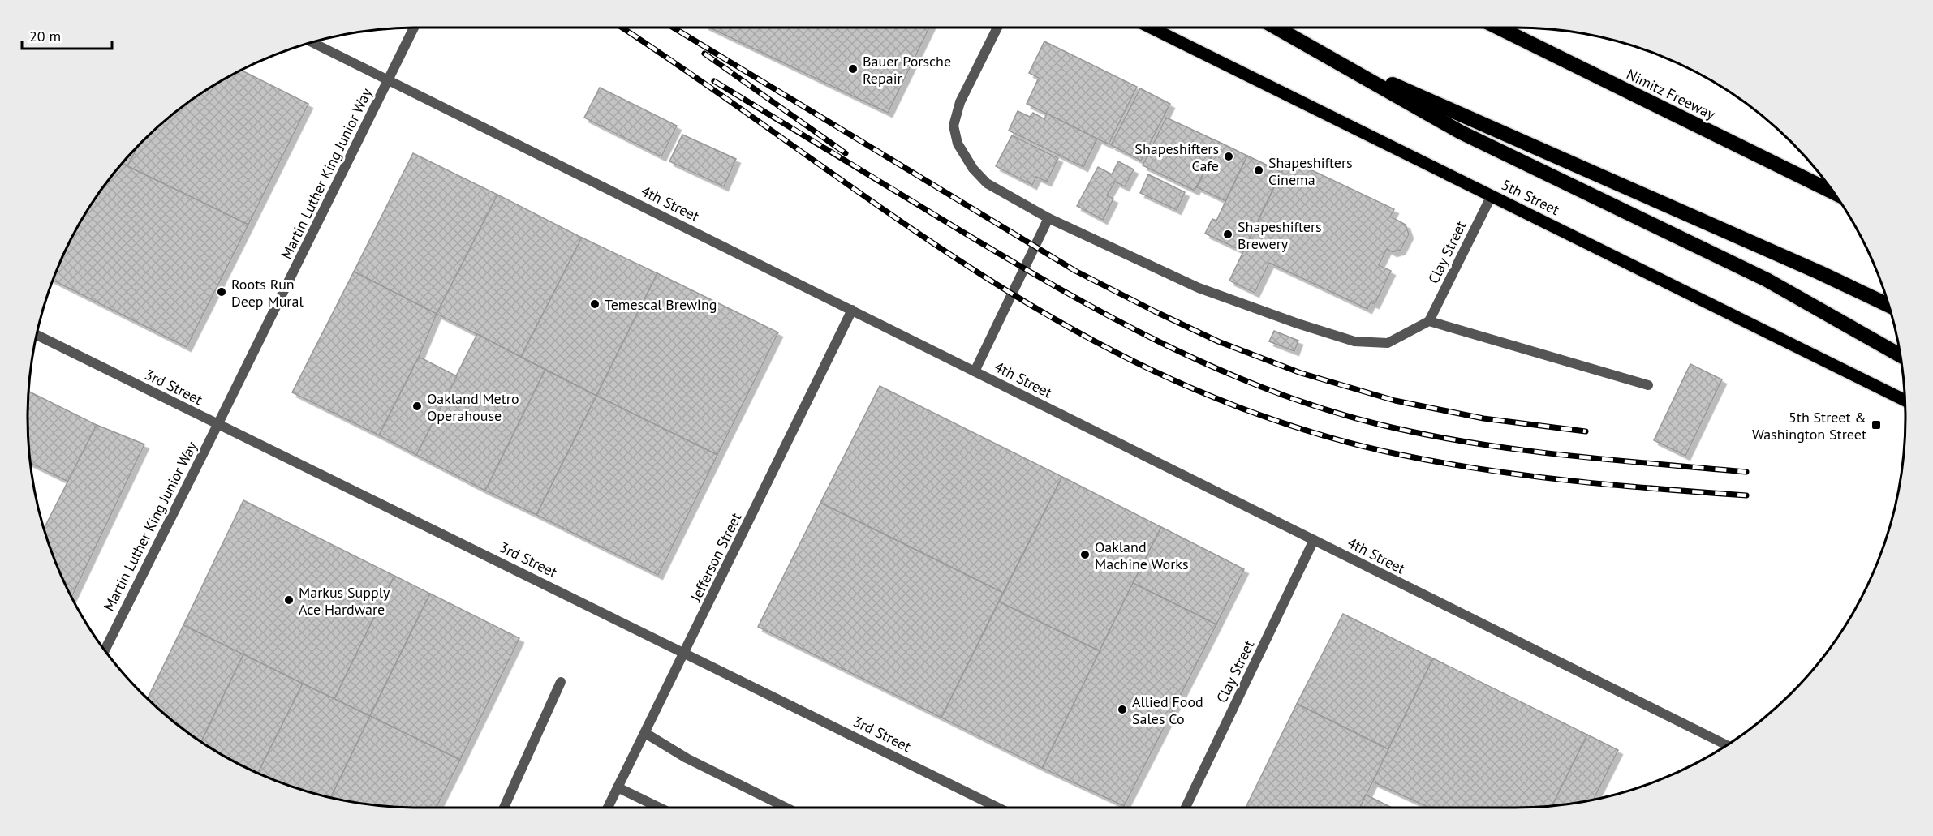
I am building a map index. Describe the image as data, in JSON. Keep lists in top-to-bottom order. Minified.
{"streets":{"highway":["Nimitz Freeway"],"main road":["5th Street"],"street":["Martin Luther King Junior Way","4th Street","Clay Street","3rd Street","Jefferson Street"]},"crossings":[["Martin Luther King Junior Way","4th Street"],["Martin Luther King Junior Way","3rd Street"],["5th Street","Clay Street"],["4th Street","Clay Street"],["4th Street","Jefferson Street"],["3rd Street","Jefferson Street"]],"places":{"other":["Bauer Porsche Repair","Shapeshifters Cafe","Shapeshifters Cinema","Shapeshifters Brewery","Roots Run Deep Mural","Temescal Brewing","Oakland Metro Operahouse","Oakland Machine Works","Markus Supply Ace Hardware","Allied Food Sales Co"],"transit":["5th Street & Washington Street"]},"scale_bar":"20 m"}
